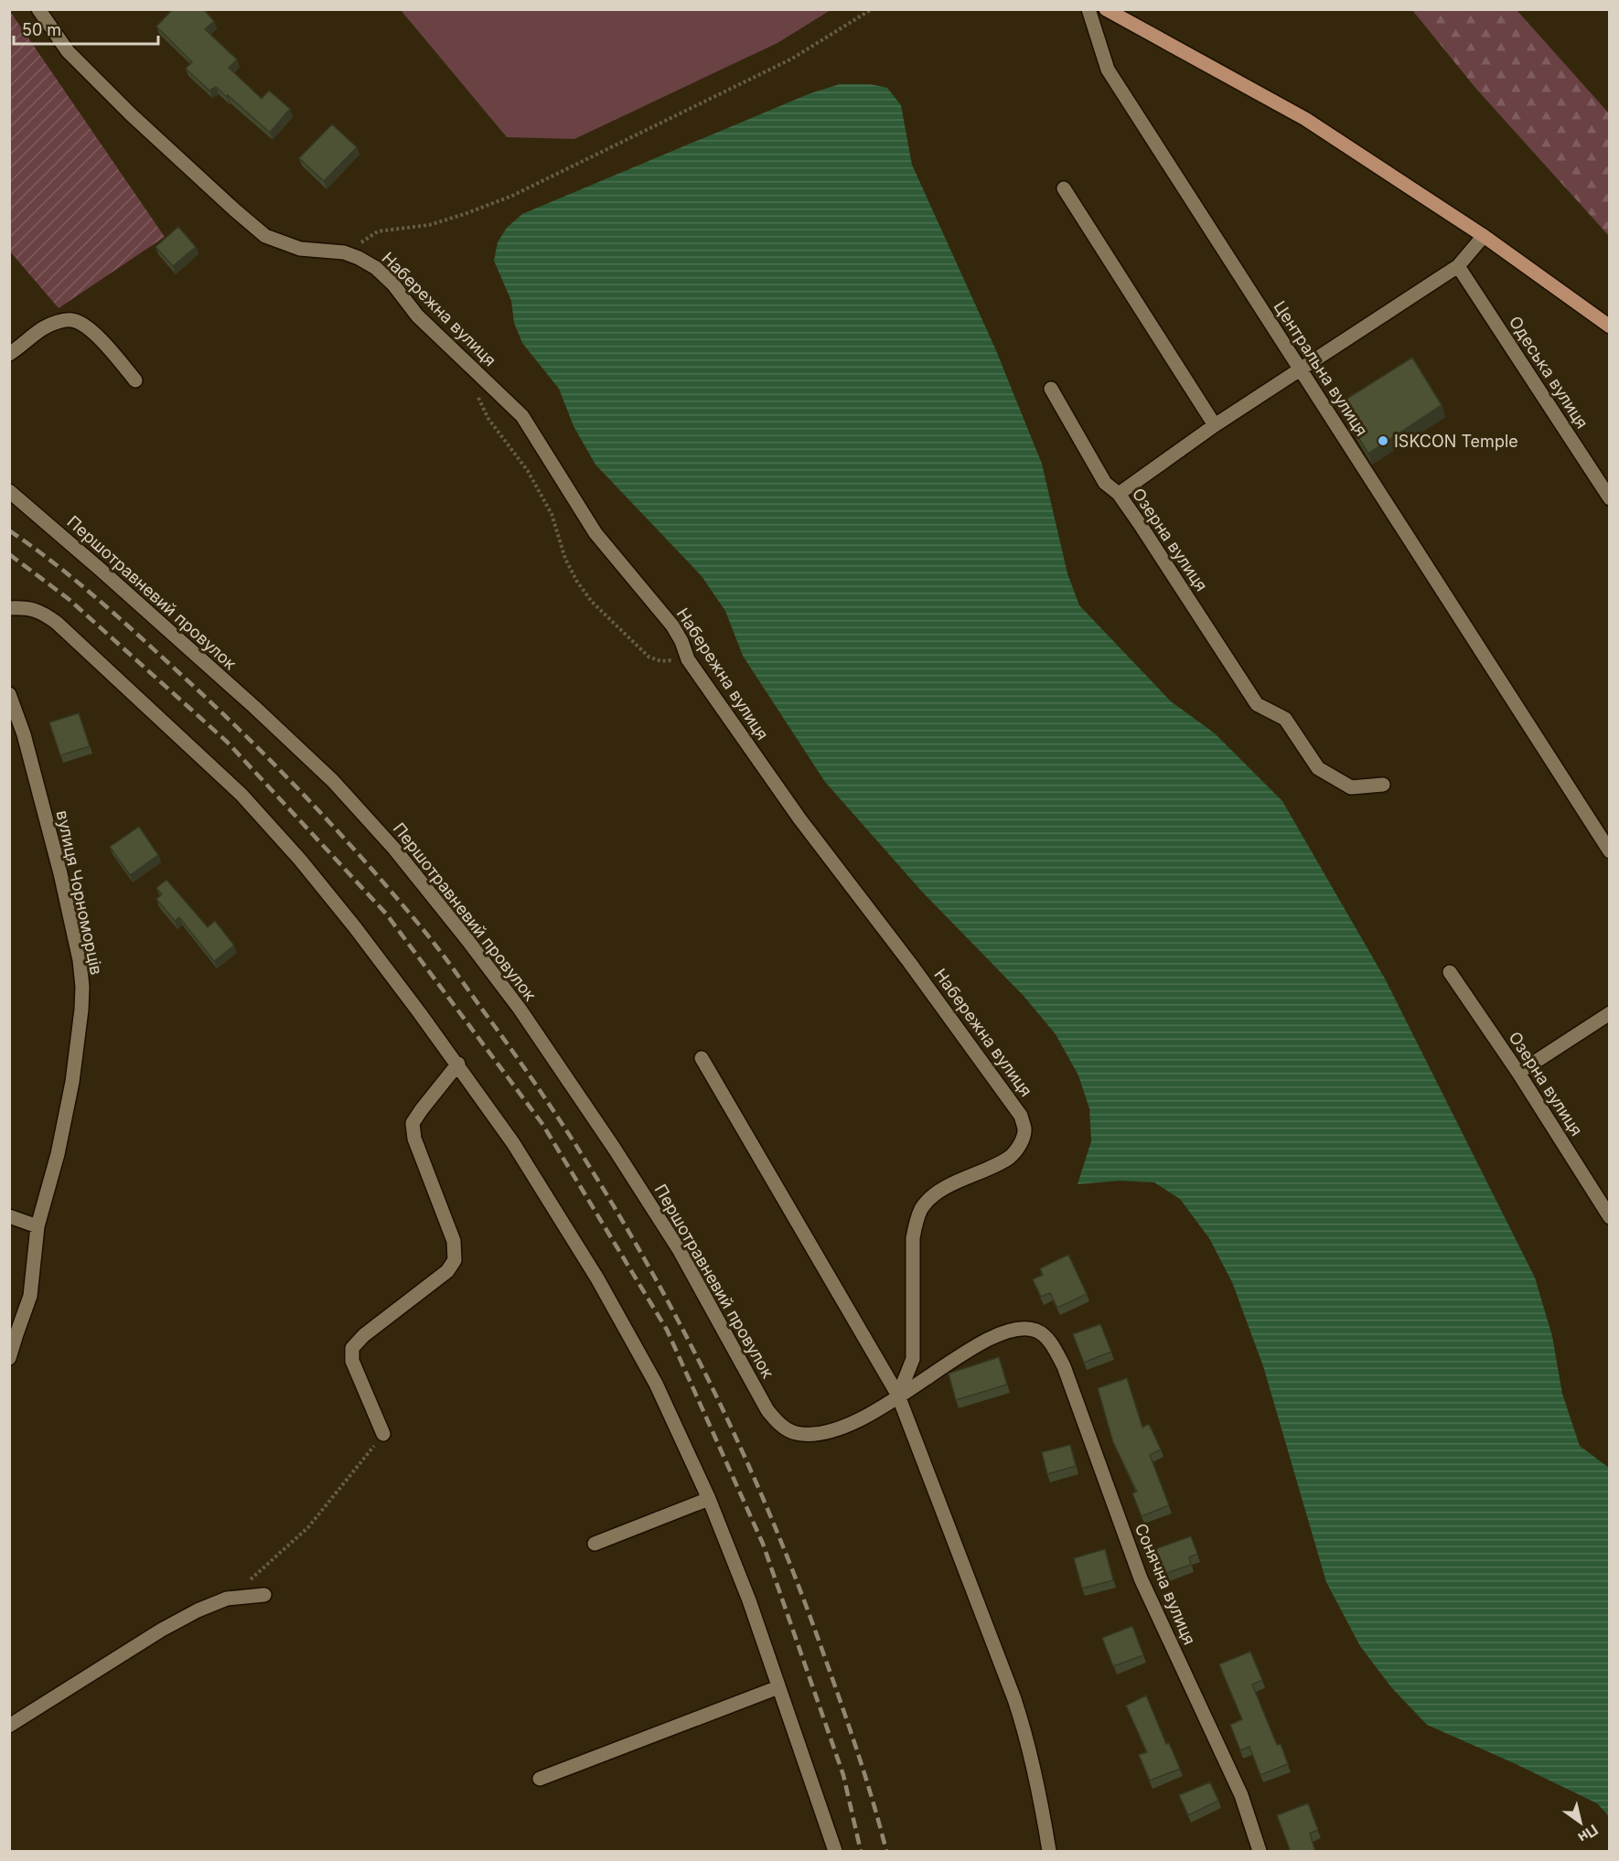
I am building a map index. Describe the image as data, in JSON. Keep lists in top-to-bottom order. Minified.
{"streets":{"street":["Набережна вулиця","Центральна вулиця","Одеська вулиця","Озерна вулиця","Першотравневий провулок","вулиця Чорноморців","Сонячна вулиця"]},"crossings":[["Набережна вулиця","Першотравневий провулок"],["Набережна вулиця","Сонячна вулиця"],["Першотравневий провулок","Сонячна вулиця"]],"places":["ISKCON Temple"],"scale_bar":"50 m","north":"bottom right"}
